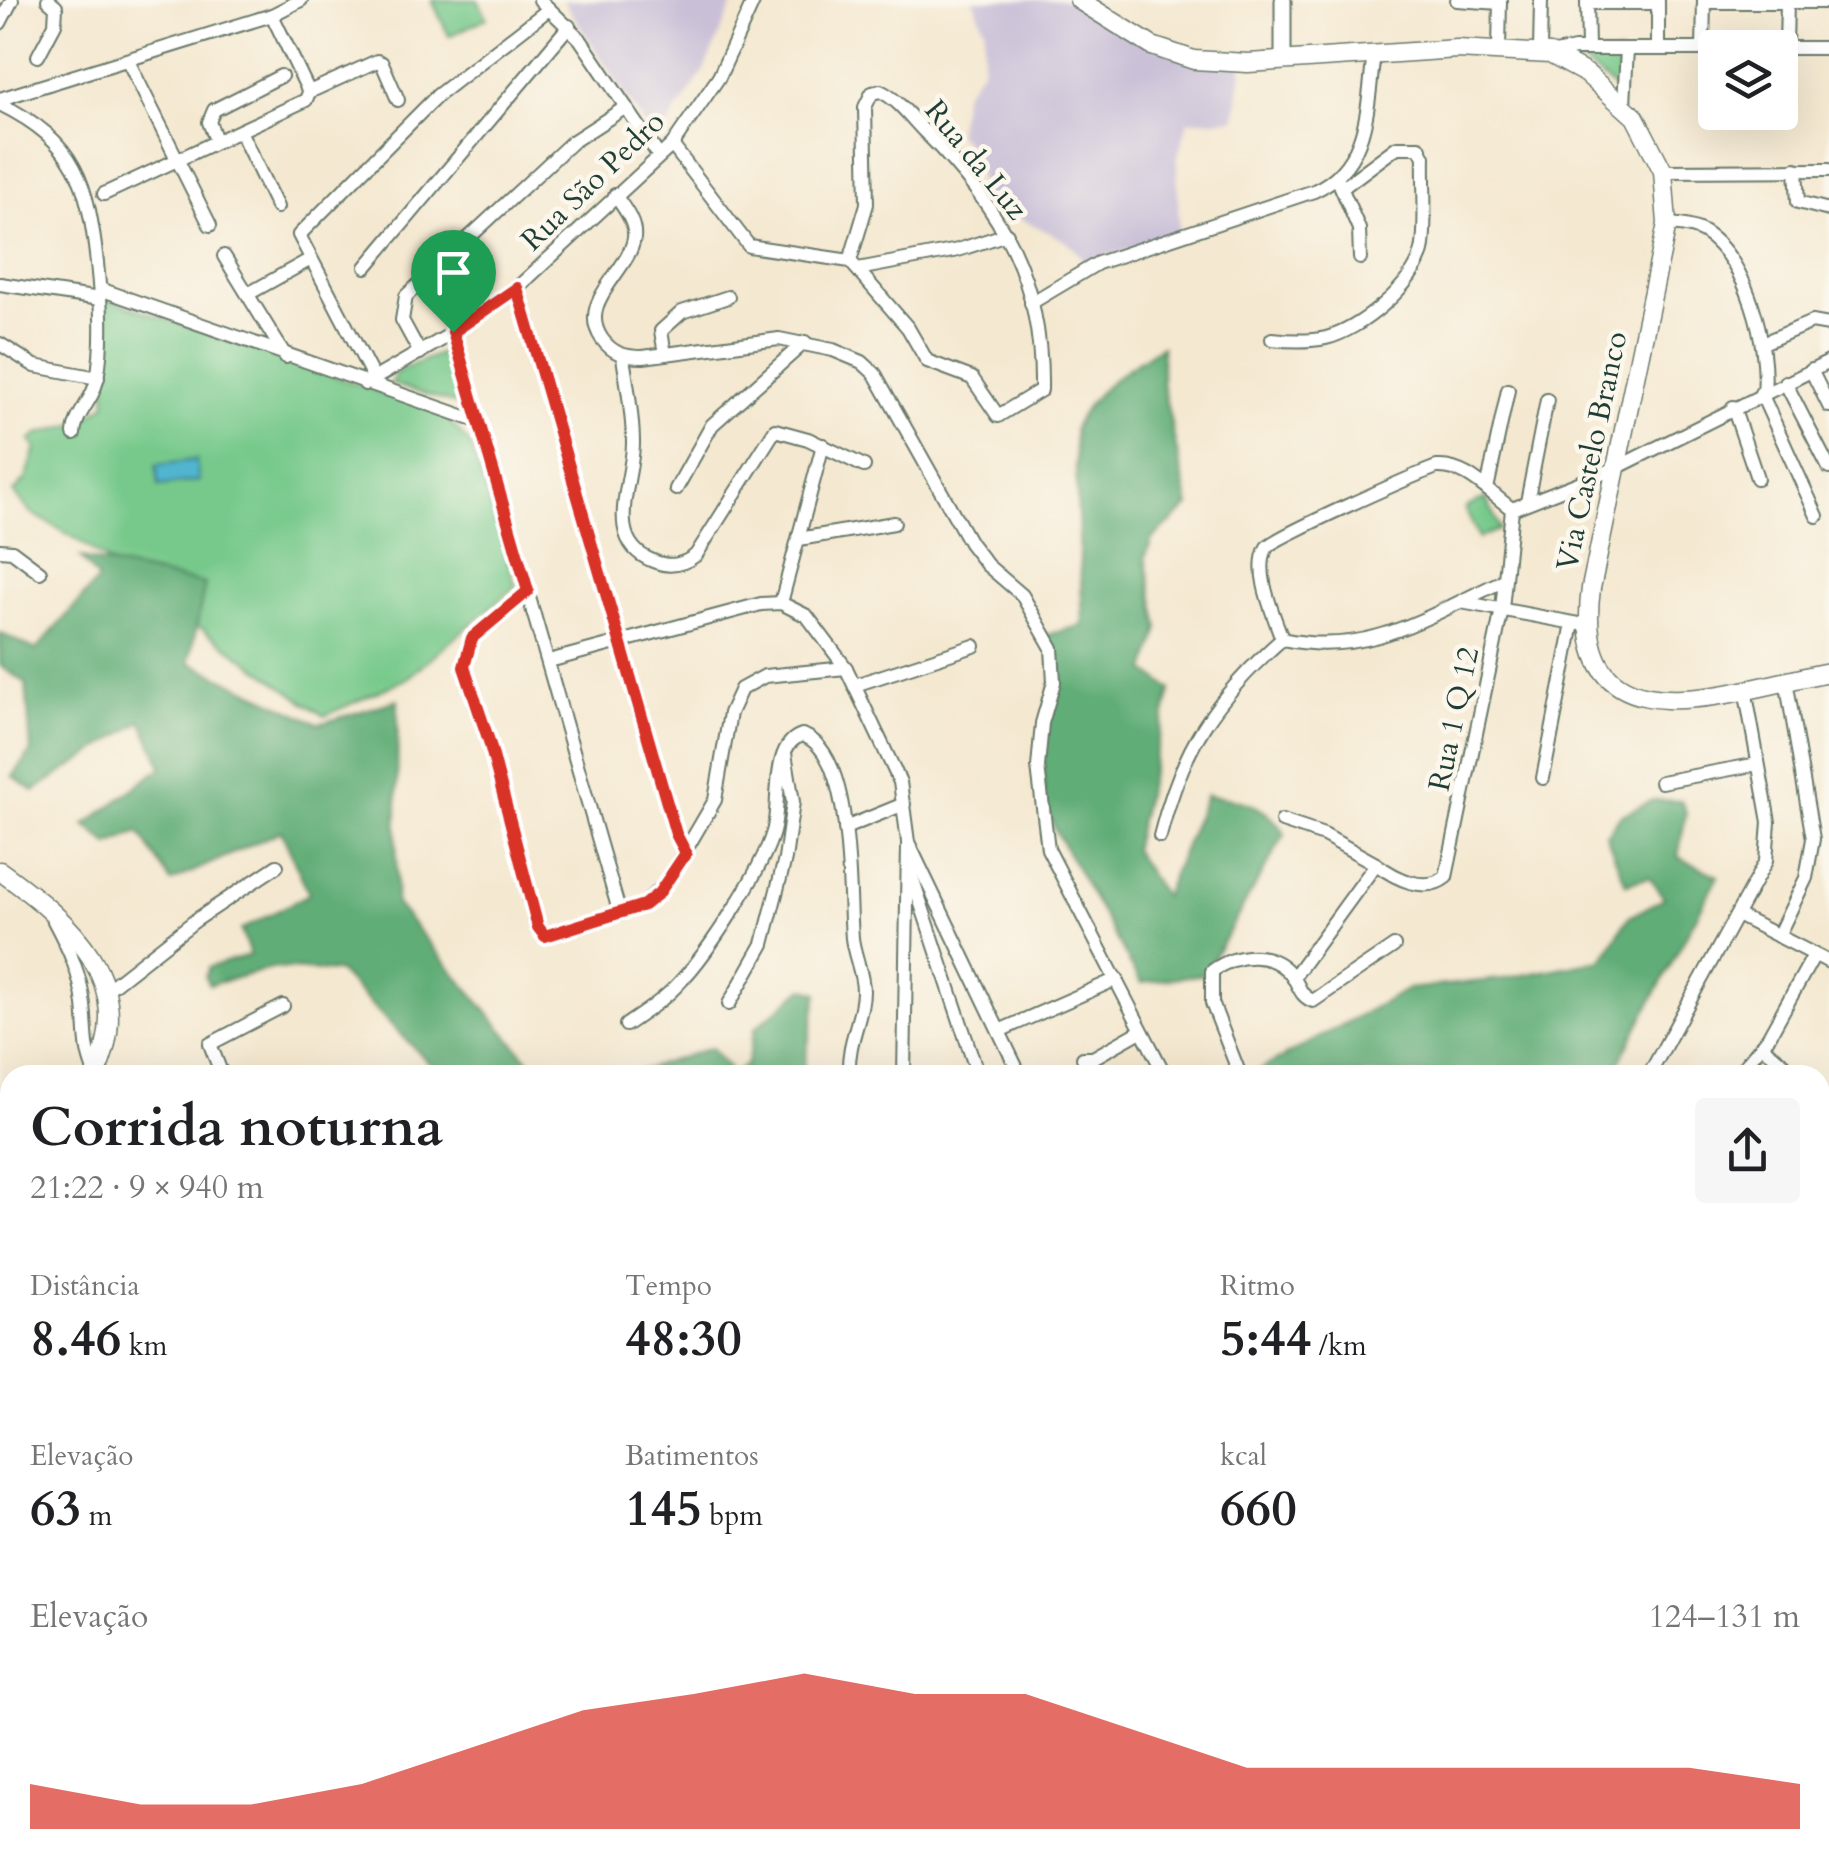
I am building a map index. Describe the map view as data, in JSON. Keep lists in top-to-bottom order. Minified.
{"streets":{"main road":["Via Castelo Branco"],"street":["Rua da Luz","Rua São Pedro","Rua 1 Q 12"]},"page":{"heading":["Corrida noturna","21:22 · 9 × 940 m"],"stats":[["Distância","8.46 km"],["Tempo","48:30"],["Ritmo","5:44 /km"],["Elevação","63 m"],["Batimentos","145 bpm"],["kcal","660"]],"chart":["Elevação","124–131 m"]}}
